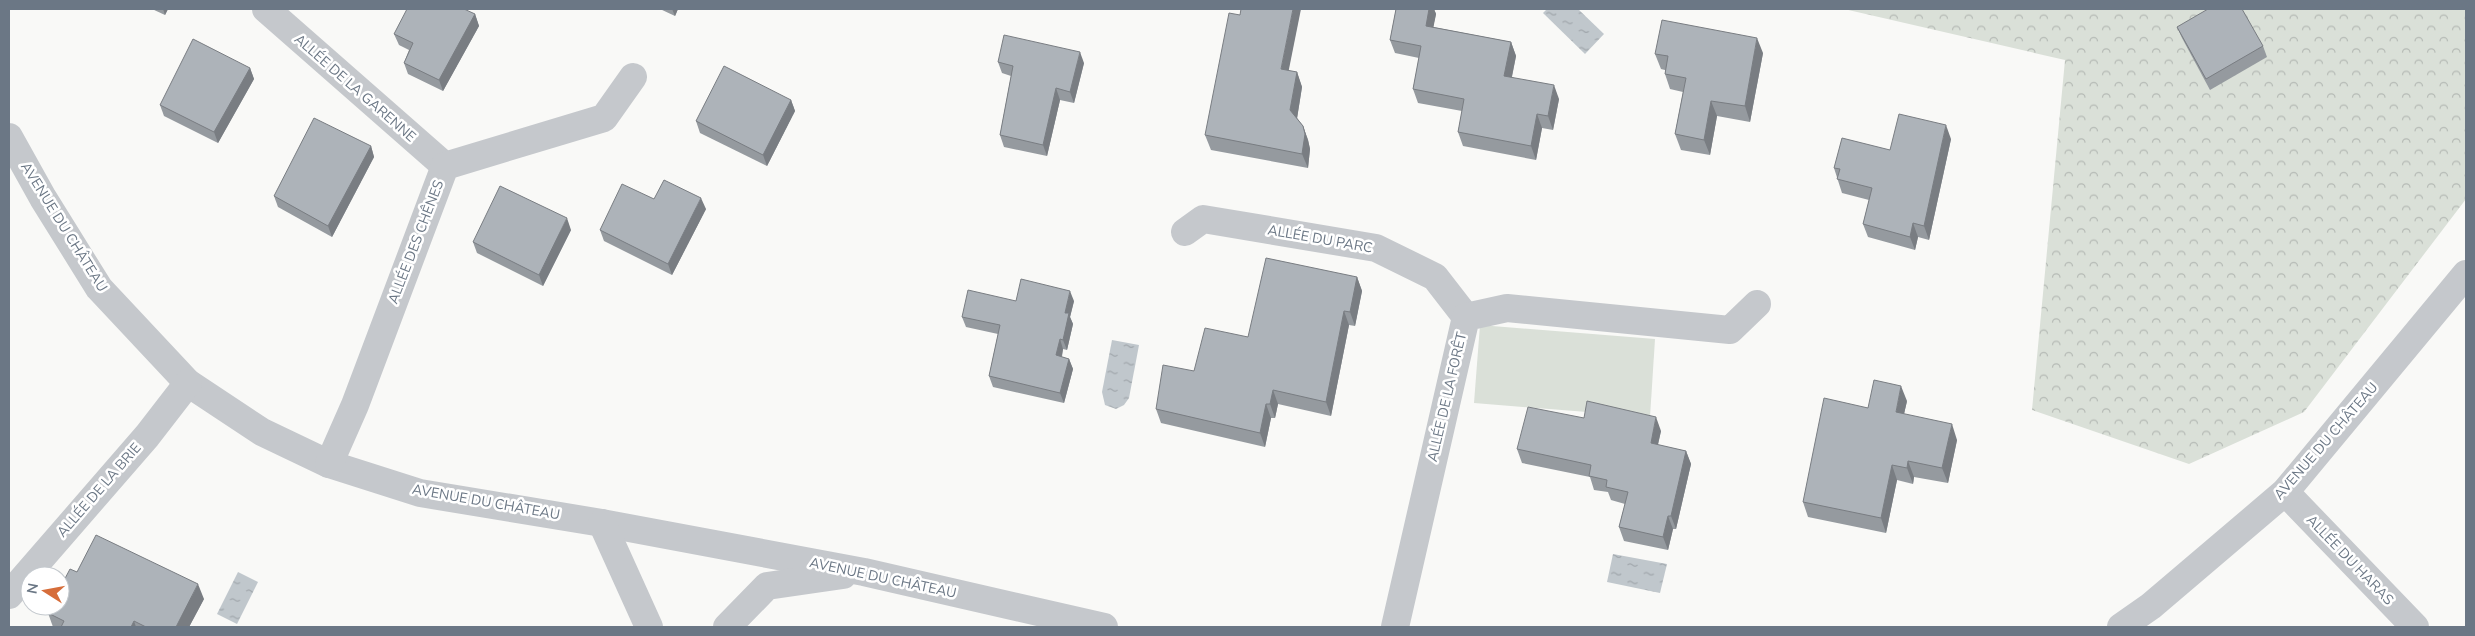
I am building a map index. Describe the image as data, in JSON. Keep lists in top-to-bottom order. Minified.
{"streets":{"street":["ALLÉE DE LA GARENNE","AVENUE DU CHÂTEAU","ALLÉE DU PARC","ALLÉE DES CHÊNES","ALLÉE DE LA FORÊT","ALLÉE DE LA BRIE","ALLÉE DU HARAS"]},"crossings":[["ALLÉE DE LA GARENNE","ALLÉE DES CHÊNES"],["AVENUE DU CHÂTEAU","ALLÉE DES CHÊNES"],["AVENUE DU CHÂTEAU","ALLÉE DE LA BRIE"],["AVENUE DU CHÂTEAU","ALLÉE DU HARAS"],["ALLÉE DU PARC","ALLÉE DE LA FORÊT"]],"north":"left"}
